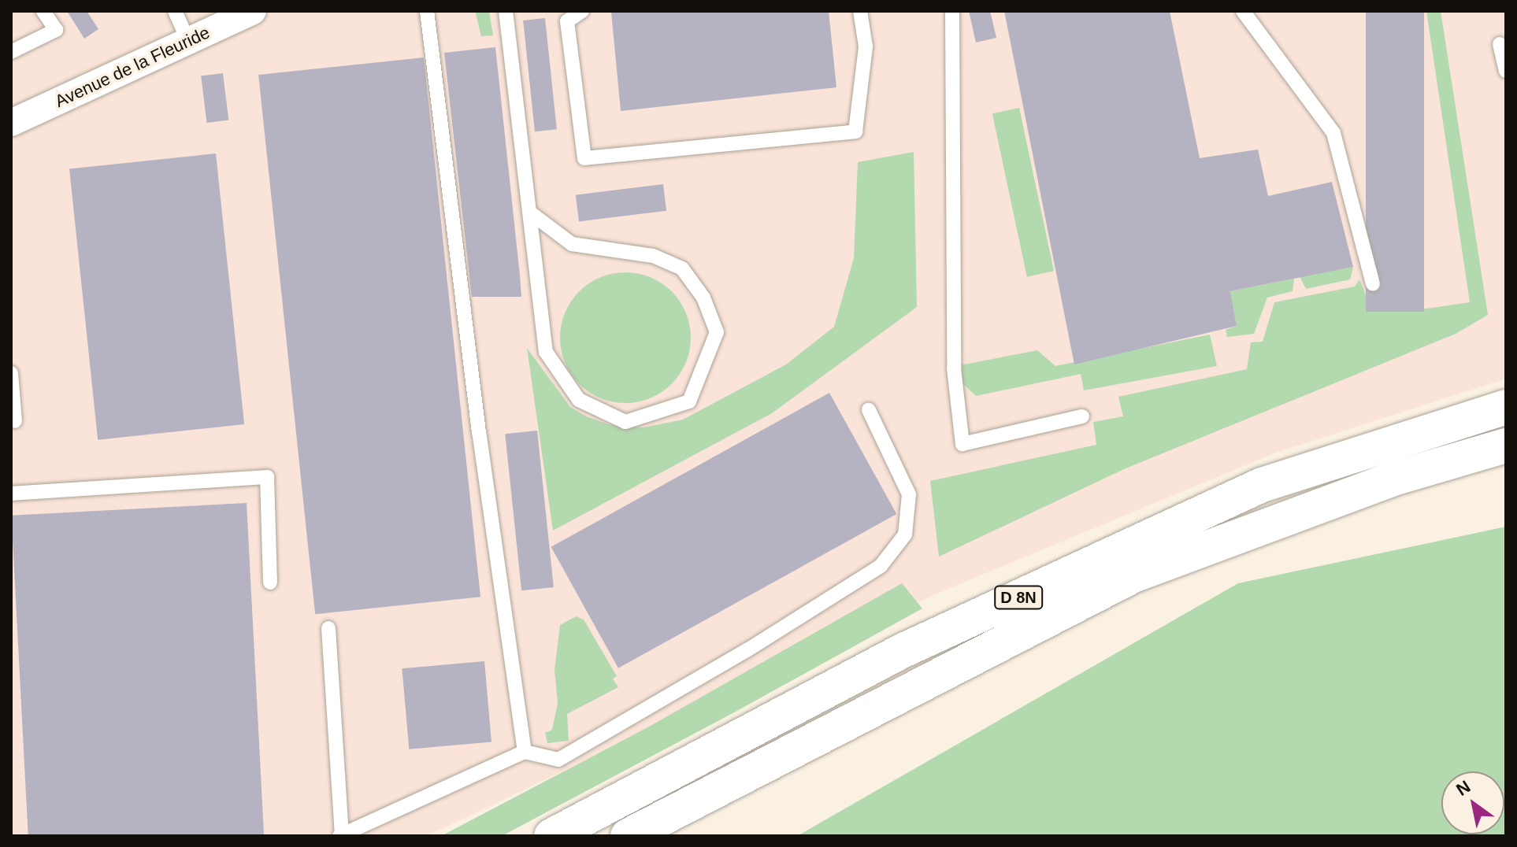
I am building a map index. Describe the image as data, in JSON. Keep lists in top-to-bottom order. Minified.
{"streets":{"main road":["D 8N"],"street":["Avenue de la Fleuride"]},"north":"top left"}
